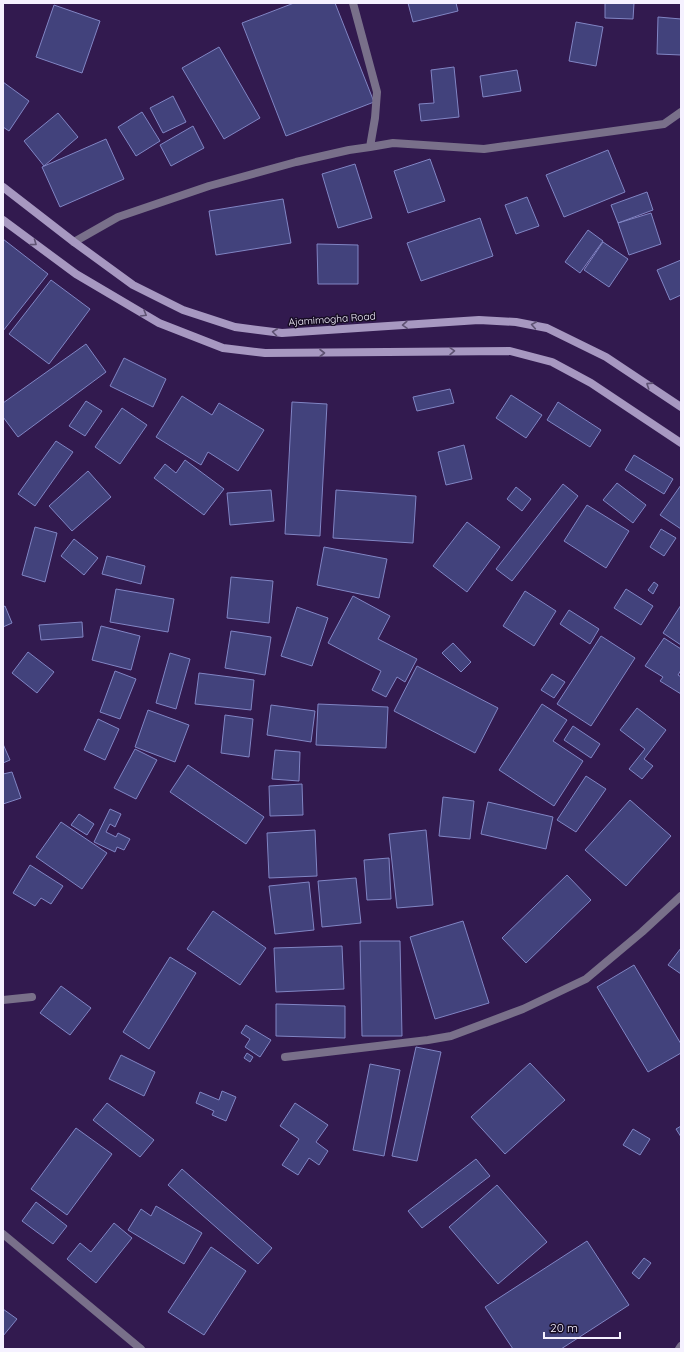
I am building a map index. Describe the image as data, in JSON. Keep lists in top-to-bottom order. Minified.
{"streets":{"main road":["Ajamimogha Road"]},"scale_bar":"20 m"}
